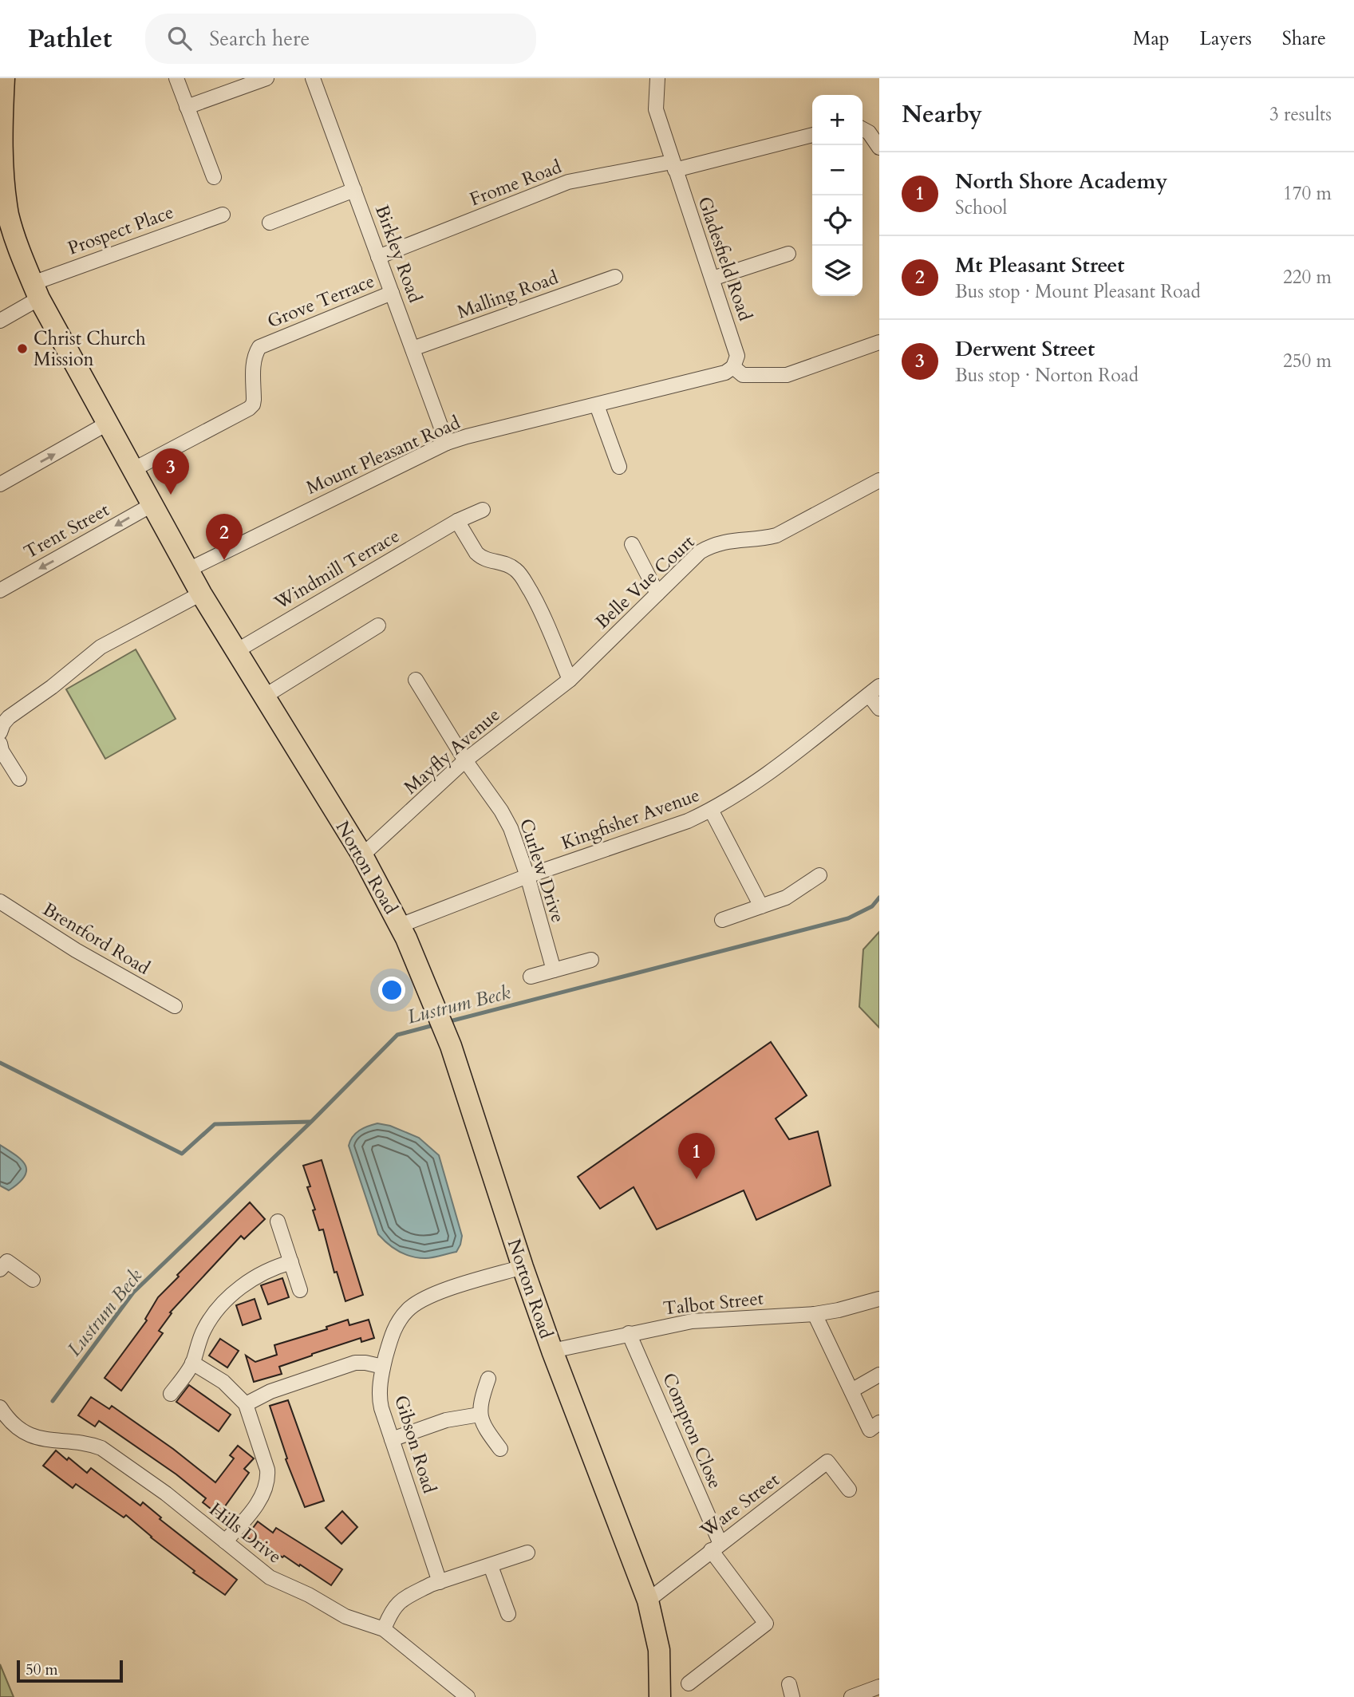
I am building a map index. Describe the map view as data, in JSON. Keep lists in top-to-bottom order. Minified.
{"streets":{"main road":["Norton Road"],"street":["Frome Road","Prospect Place","Birkley Road","Gladesfield Road","Malling Road","Grove Terrace","Mount Pleasant Road","Trent Street","Windmill Terrace","Belle Vue Court","Mayfly Avenue","Kingfisher Avenue","Curlew Drive","Brentford Road","Talbot Street","Compton Close","Gibson Road","Ware Street","Hills Drive"]},"crossings":[["Frome Road","Birkley Road"],["Frome Road","Gladesfield Road"],["Prospect Place","Norton Road"],["Birkley Road","Malling Road"],["Birkley Road","Grove Terrace"],["Birkley Road","Mount Pleasant Road"],["Gladesfield Road","Mount Pleasant Road"],["Grove Terrace","Norton Road"],["Mount Pleasant Road","Norton Road"],["Trent Street","Norton Road"],["Windmill Terrace","Norton Road"],["Belle Vue Court","Mayfly Avenue"],["Mayfly Avenue","Norton Road"],["Mayfly Avenue","Curlew Drive"],["Kingfisher Avenue","Norton Road"],["Kingfisher Avenue","Curlew Drive"],["Norton Road","Talbot Street"],["Norton Road","Gibson Road"],["Norton Road","Ware Street"],["Talbot Street","Compton Close"],["Compton Close","Ware Street"]],"water":["Lustrum Beck"],"places":["Christ Church Mission"],"scale_bar":"50 m","page":{"header":"Pathlet","search":"Search here","nav":["Map","Layers","Share"],"heading":["Nearby","3 results"],"map_buttons":["+","−"],"list":[{"mark":"1","name":"North Shore Academy","note":"School","value":"170 m"},{"mark":"2","name":"Mt Pleasant Street","note":"Bus stop · Mount Pleasant Road","value":"220 m"},{"mark":"3","name":"Derwent Street","note":"Bus stop · Norton Road","value":"250 m"}],"pins":["3","2","1"],"scale":"50 m"}}
